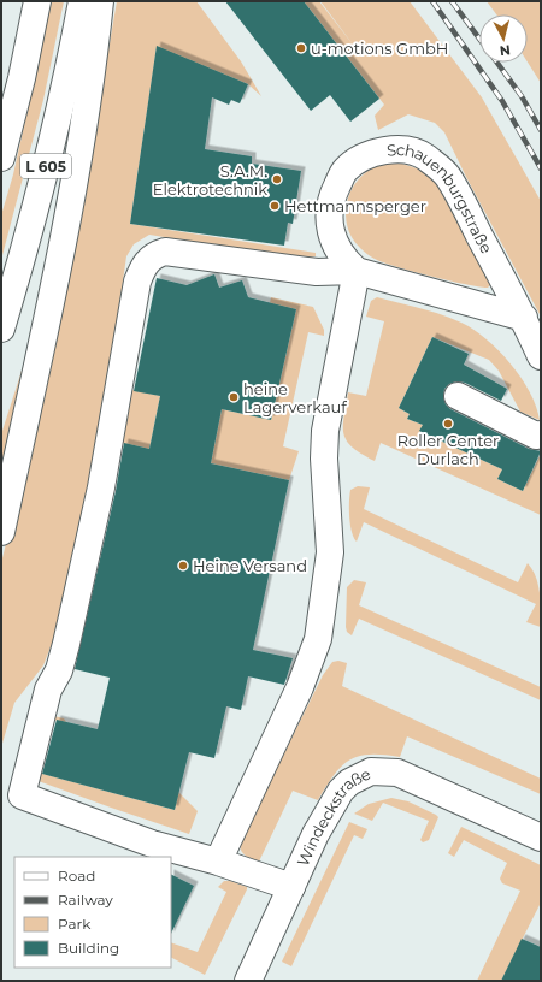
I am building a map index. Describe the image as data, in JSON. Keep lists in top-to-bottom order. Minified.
{"streets":{"main road":["L 605","Schauenburgstraße","Windeckstraße"]},"places":["u-motions GmbH","S.A.M. Elektrotechnik","Hettmannsperger","heine Lagerverkauf","Roller Center Durlach","Heine Versand"],"legend":["Road","Railway","Park","Building"],"north":"bottom"}
